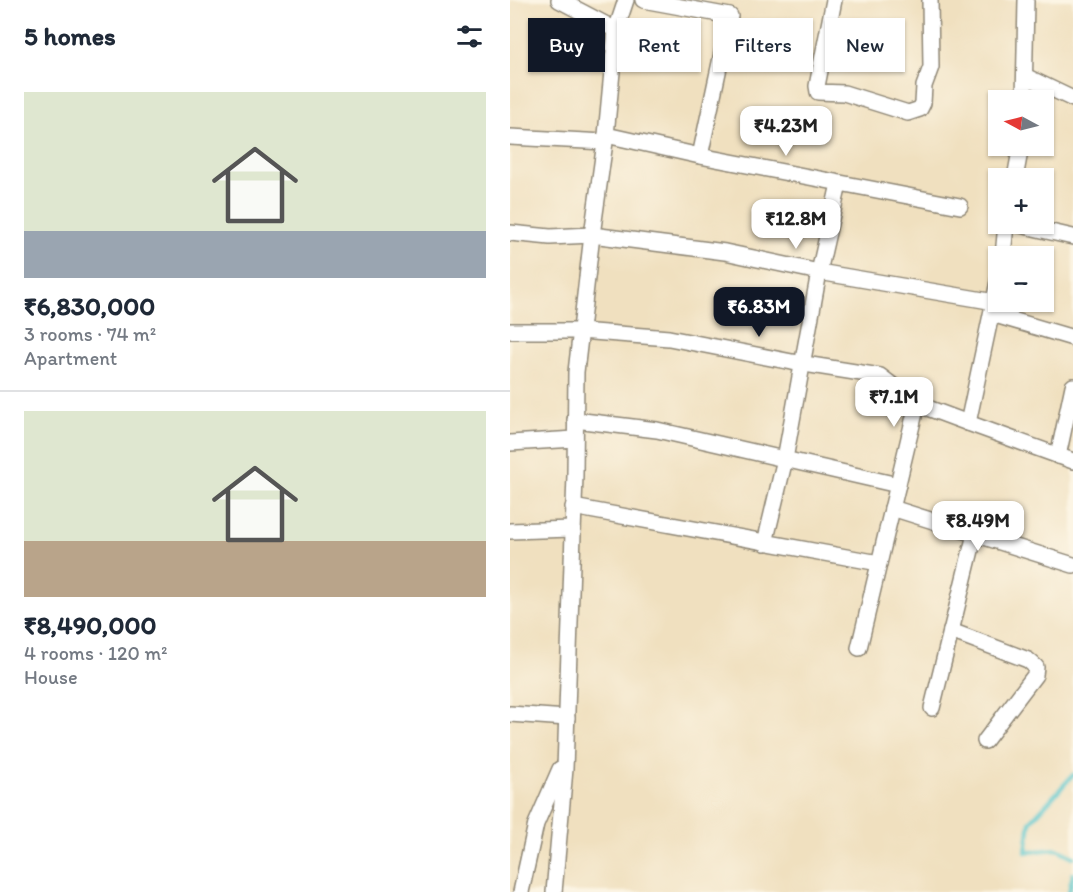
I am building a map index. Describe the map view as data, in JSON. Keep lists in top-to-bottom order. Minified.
{"north":"left","page":{"heading":"5 homes","chip":["Buy","Rent","Filters","New"],"list":[{"name":"₹6,830,000","note":"3 rooms · 74 m² · Apartment"},{"name":"₹8,490,000","note":"4 rooms · 120 m² · House"}],"map_buttons":["+","−"],"price":["₹4.23M","₹12.8M","₹6.83M","₹7.1M","₹8.49M"]}}
